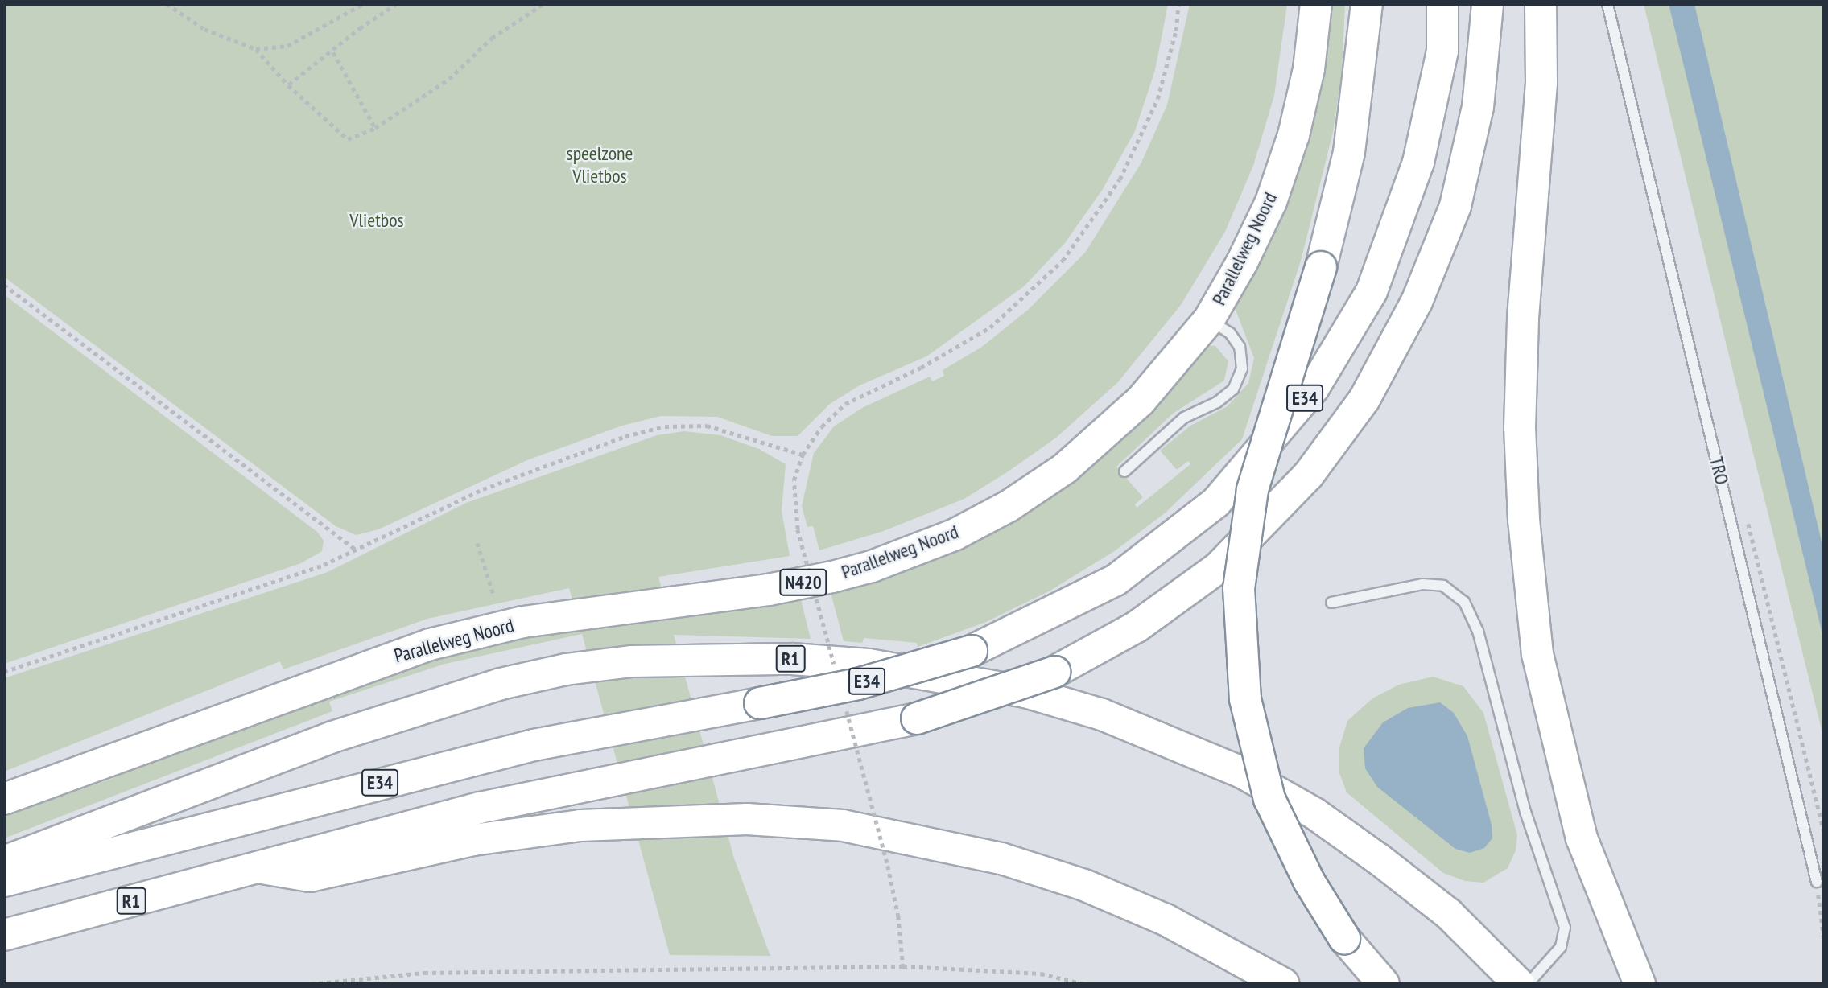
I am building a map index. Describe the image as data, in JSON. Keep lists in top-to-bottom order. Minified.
{"streets":{"highway":["Parallelweg Noord","E34","N420","R1"],"lane":["TRO"]},"crossings":[["E34","R1"]],"parks":["speelzone Vlietbos","Vlietbos"]}
